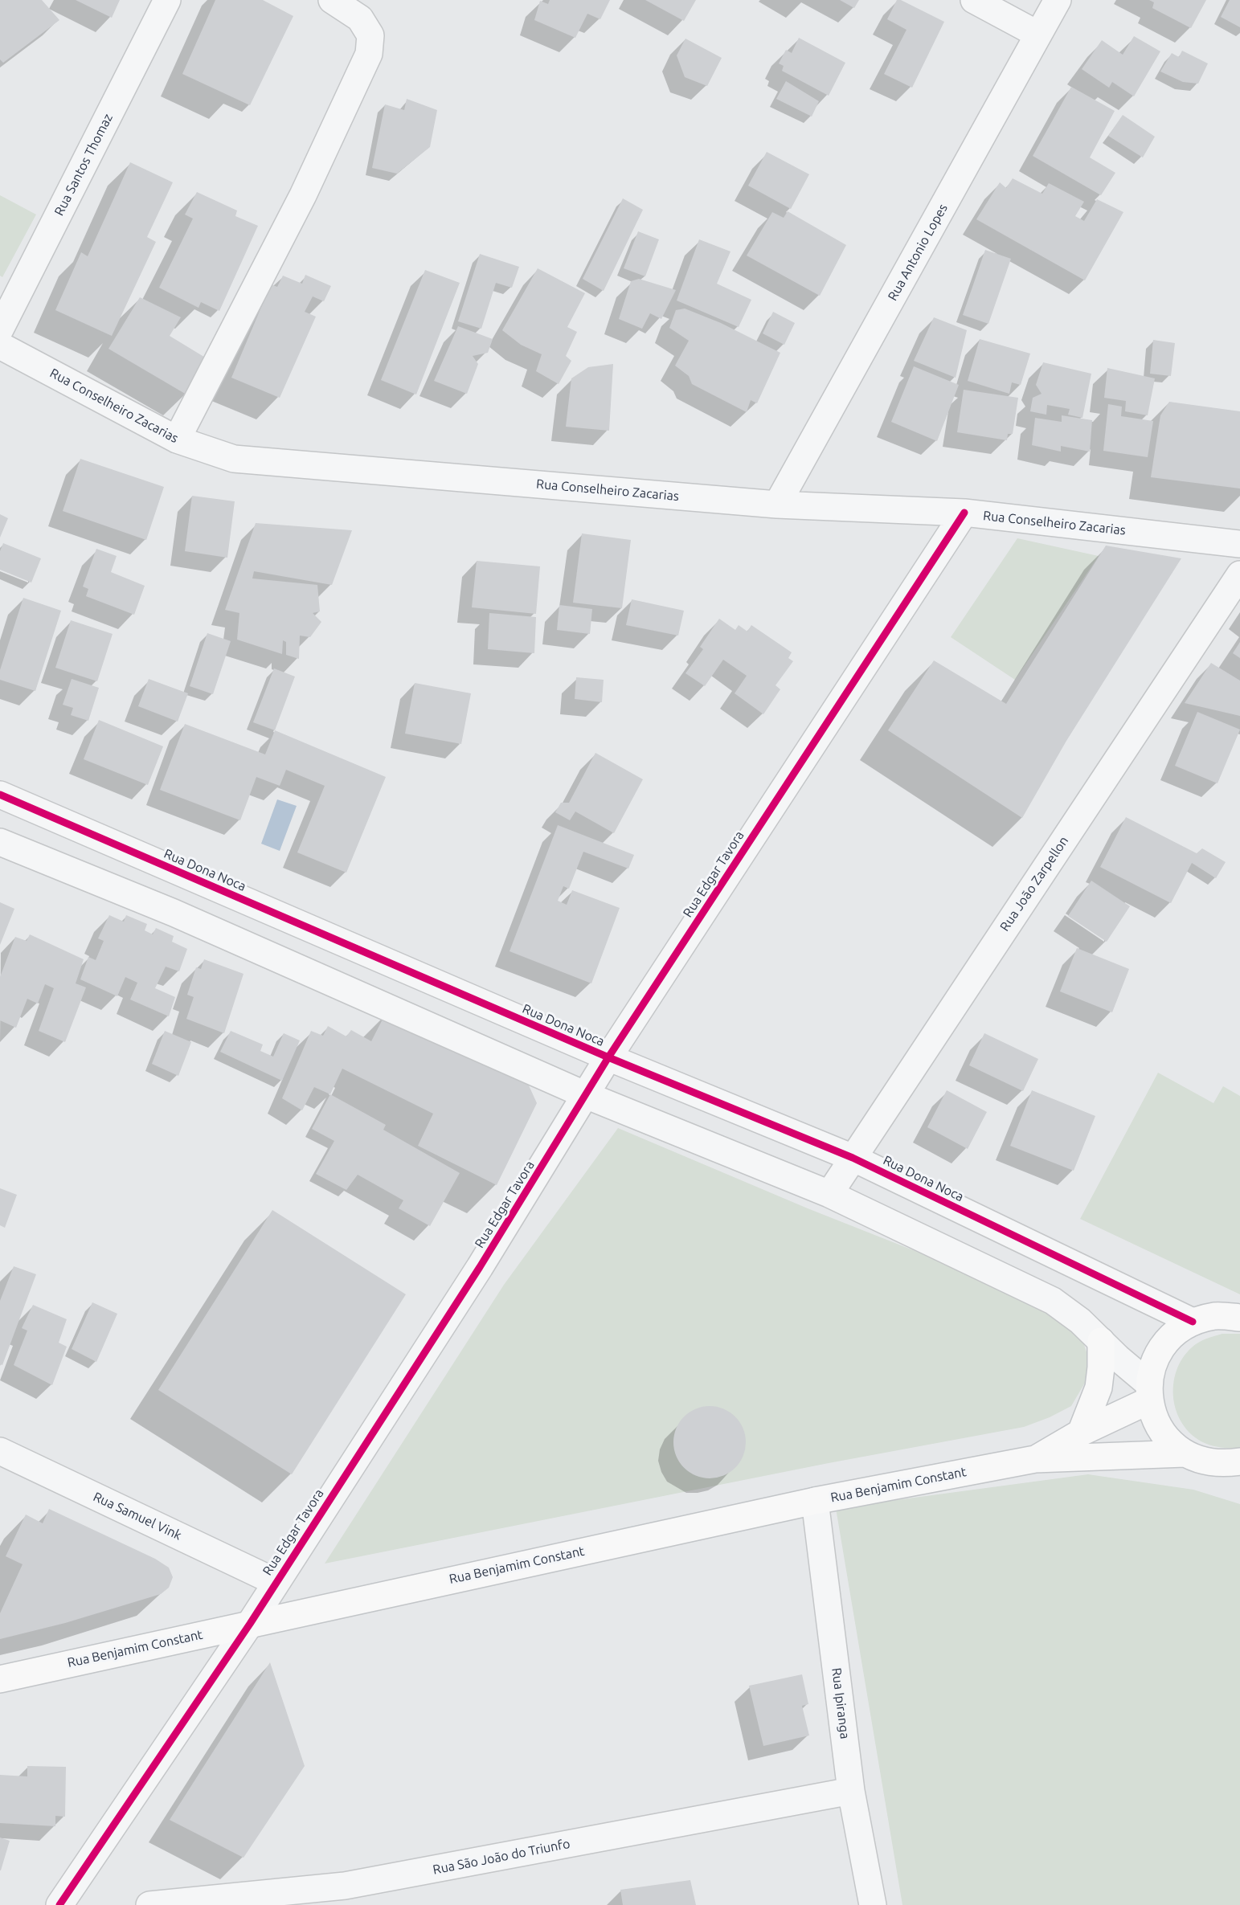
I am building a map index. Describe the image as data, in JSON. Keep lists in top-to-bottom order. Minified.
{"streets":{"main road":["Rua Benjamim Constant"],"street":["Rua Santos Thomaz","Rua Antonio Lopes","Rua Conselheiro Zacarias","Rua Dona Noca","Rua Edgar Tavora","Rua João Zarpellon","Rua Samuel Vink","Rua Ipiranga","Rua São João do Triunfo"]},"crossings":[["Rua Antonio Lopes","Rua Conselheiro Zacarias"],["Rua Conselheiro Zacarias","Rua Edgar Tavora"],["Rua Dona Noca","Rua Edgar Tavora"],["Rua Dona Noca","Rua João Zarpellon"],["Rua Edgar Tavora","Rua Benjamim Constant"],["Rua Edgar Tavora","Rua Samuel Vink"],["Rua Benjamim Constant","Rua Ipiranga"],["Rua Ipiranga","Rua São João do Triunfo"]]}
